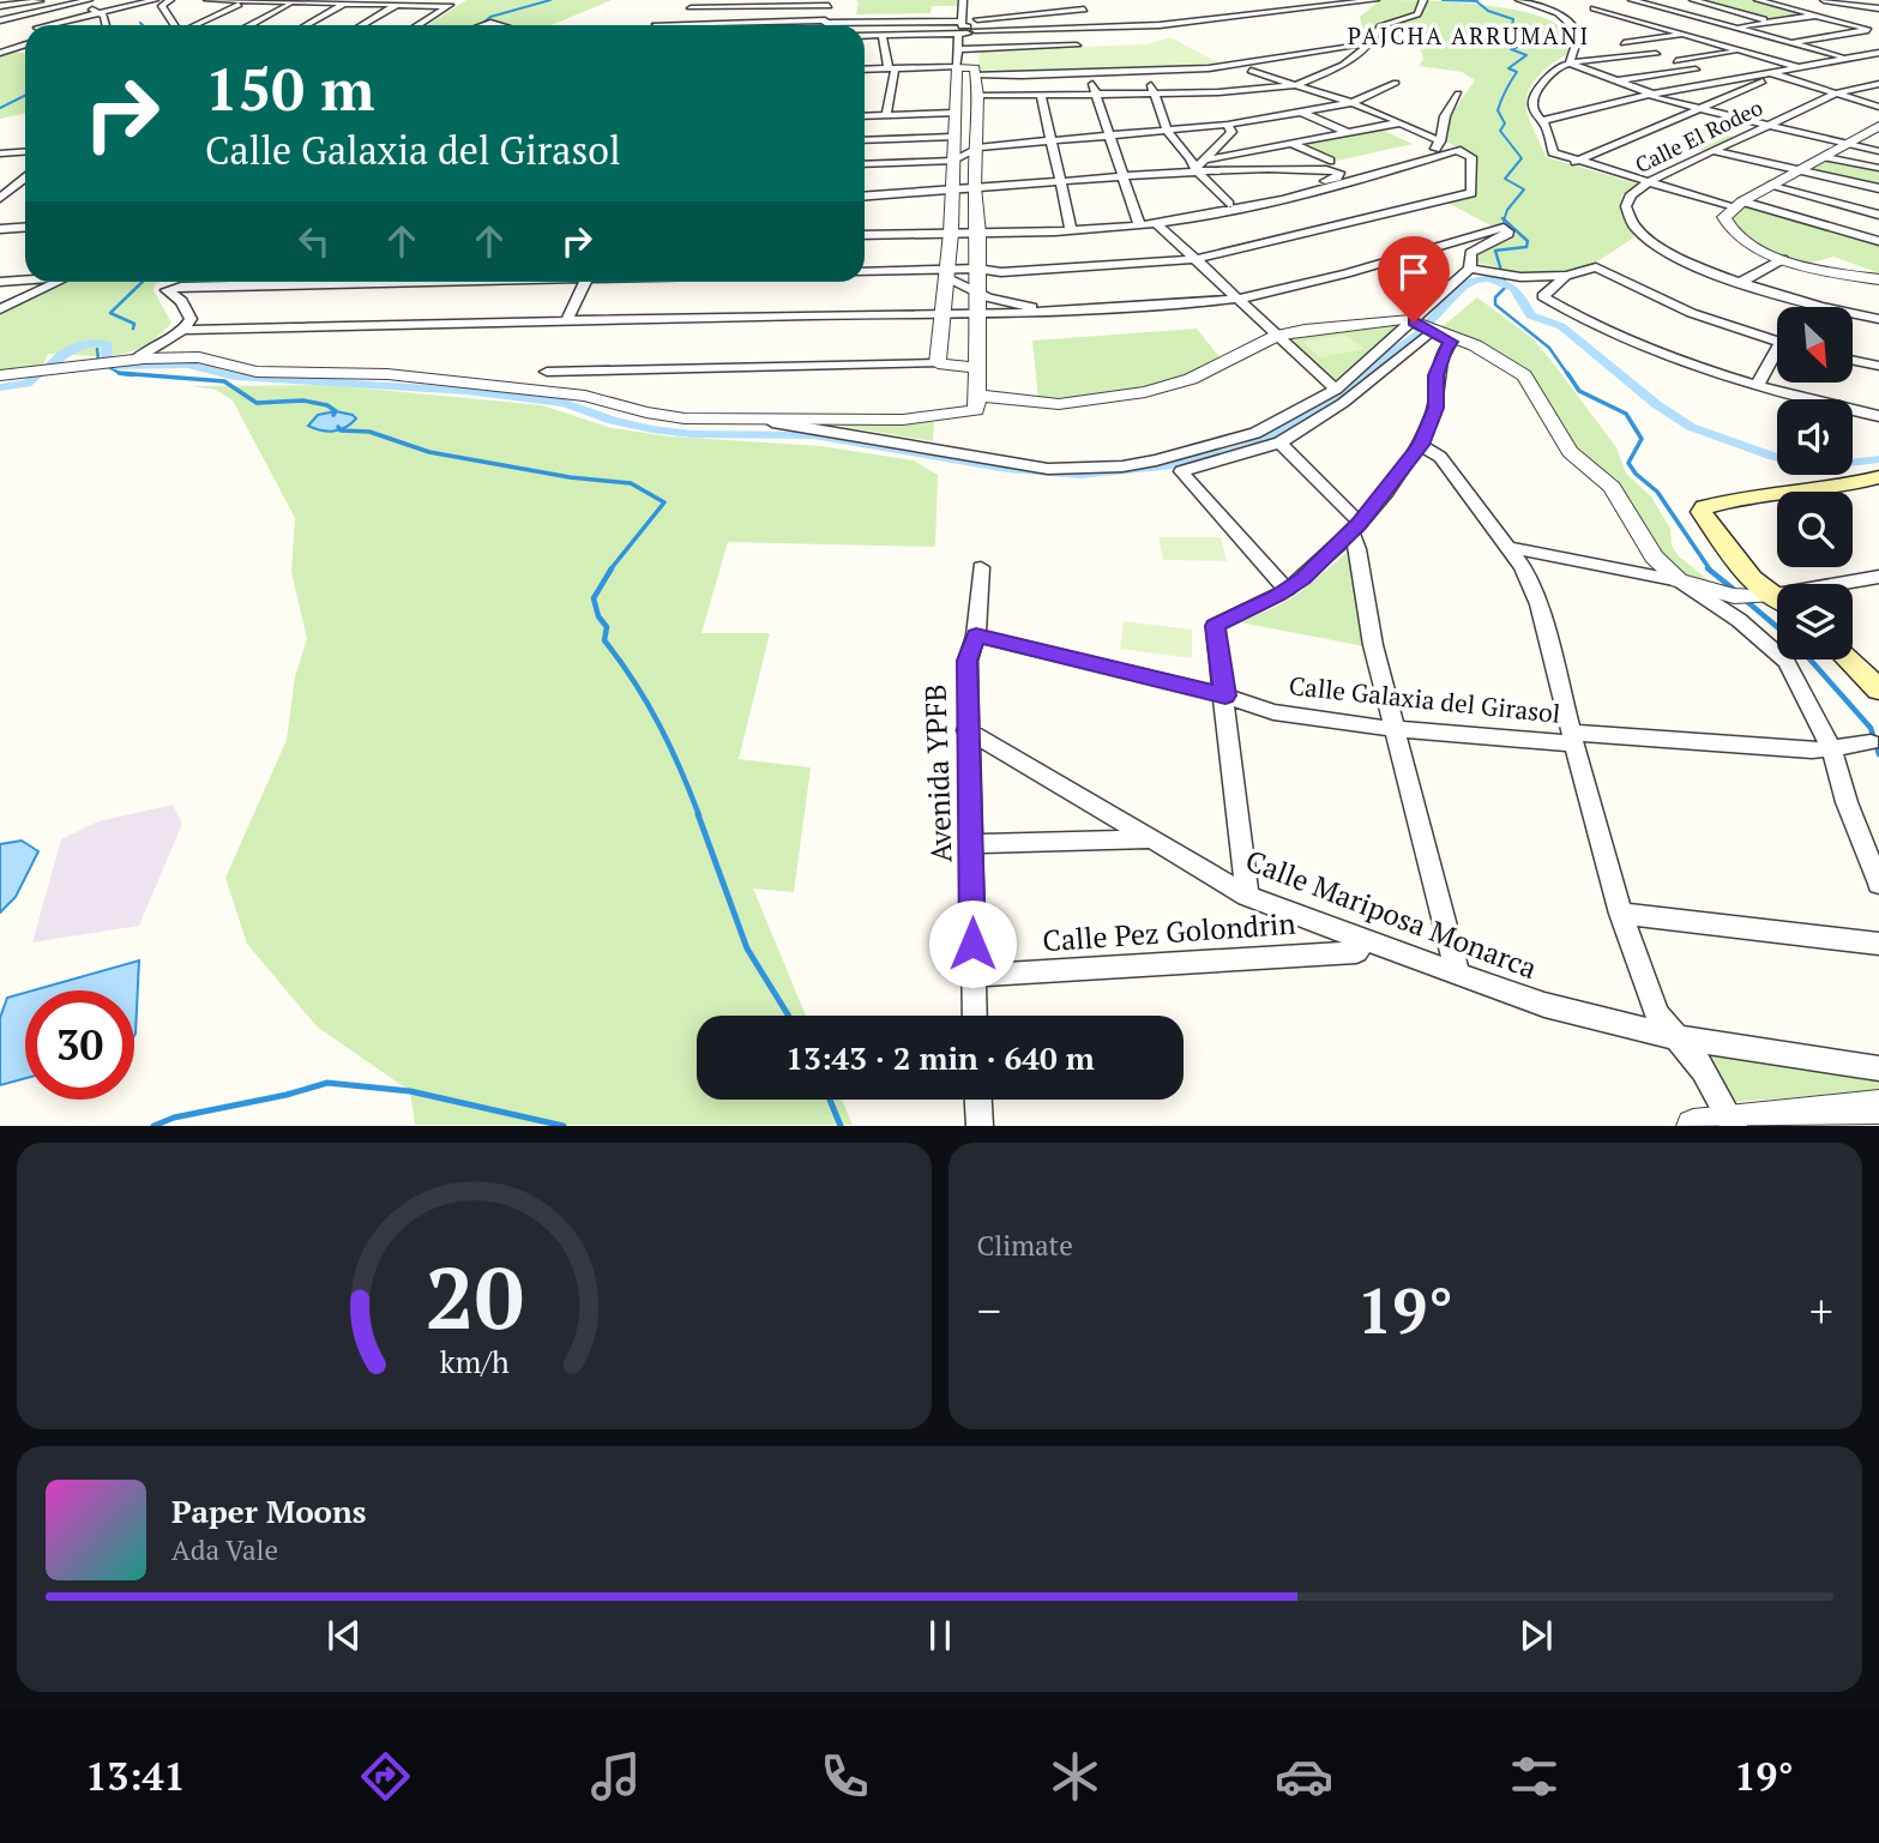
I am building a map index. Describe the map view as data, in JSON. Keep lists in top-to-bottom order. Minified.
{"streets":{"street":["Calle El Rodeo","Calle Galaxia del Girasol","Avenida YPFB","Calle Mariposa Monarca","Calle Pez Golondrin"]},"crossings":[["Calle Galaxia del Girasol","Avenida YPFB"],["Avenida YPFB","Calle Mariposa Monarca"],["Avenida YPFB","Calle Pez Golondrin"],["Calle Mariposa Monarca","Calle Pez Golondrin"]],"districts":["PAJCHA ARRUMANI"],"north":"bottom right","page":{"turn":["150 m","Calle Galaxia del Girasol"],"limit":"30","trip":"13:43 · 2 min · 640 m","tile":"Climate","heat":["−","19°","+"],"song":["Paper Moons","Ada Vale"],"tabs":["13:41","19°"],"gauge":["20","km/h"]}}
